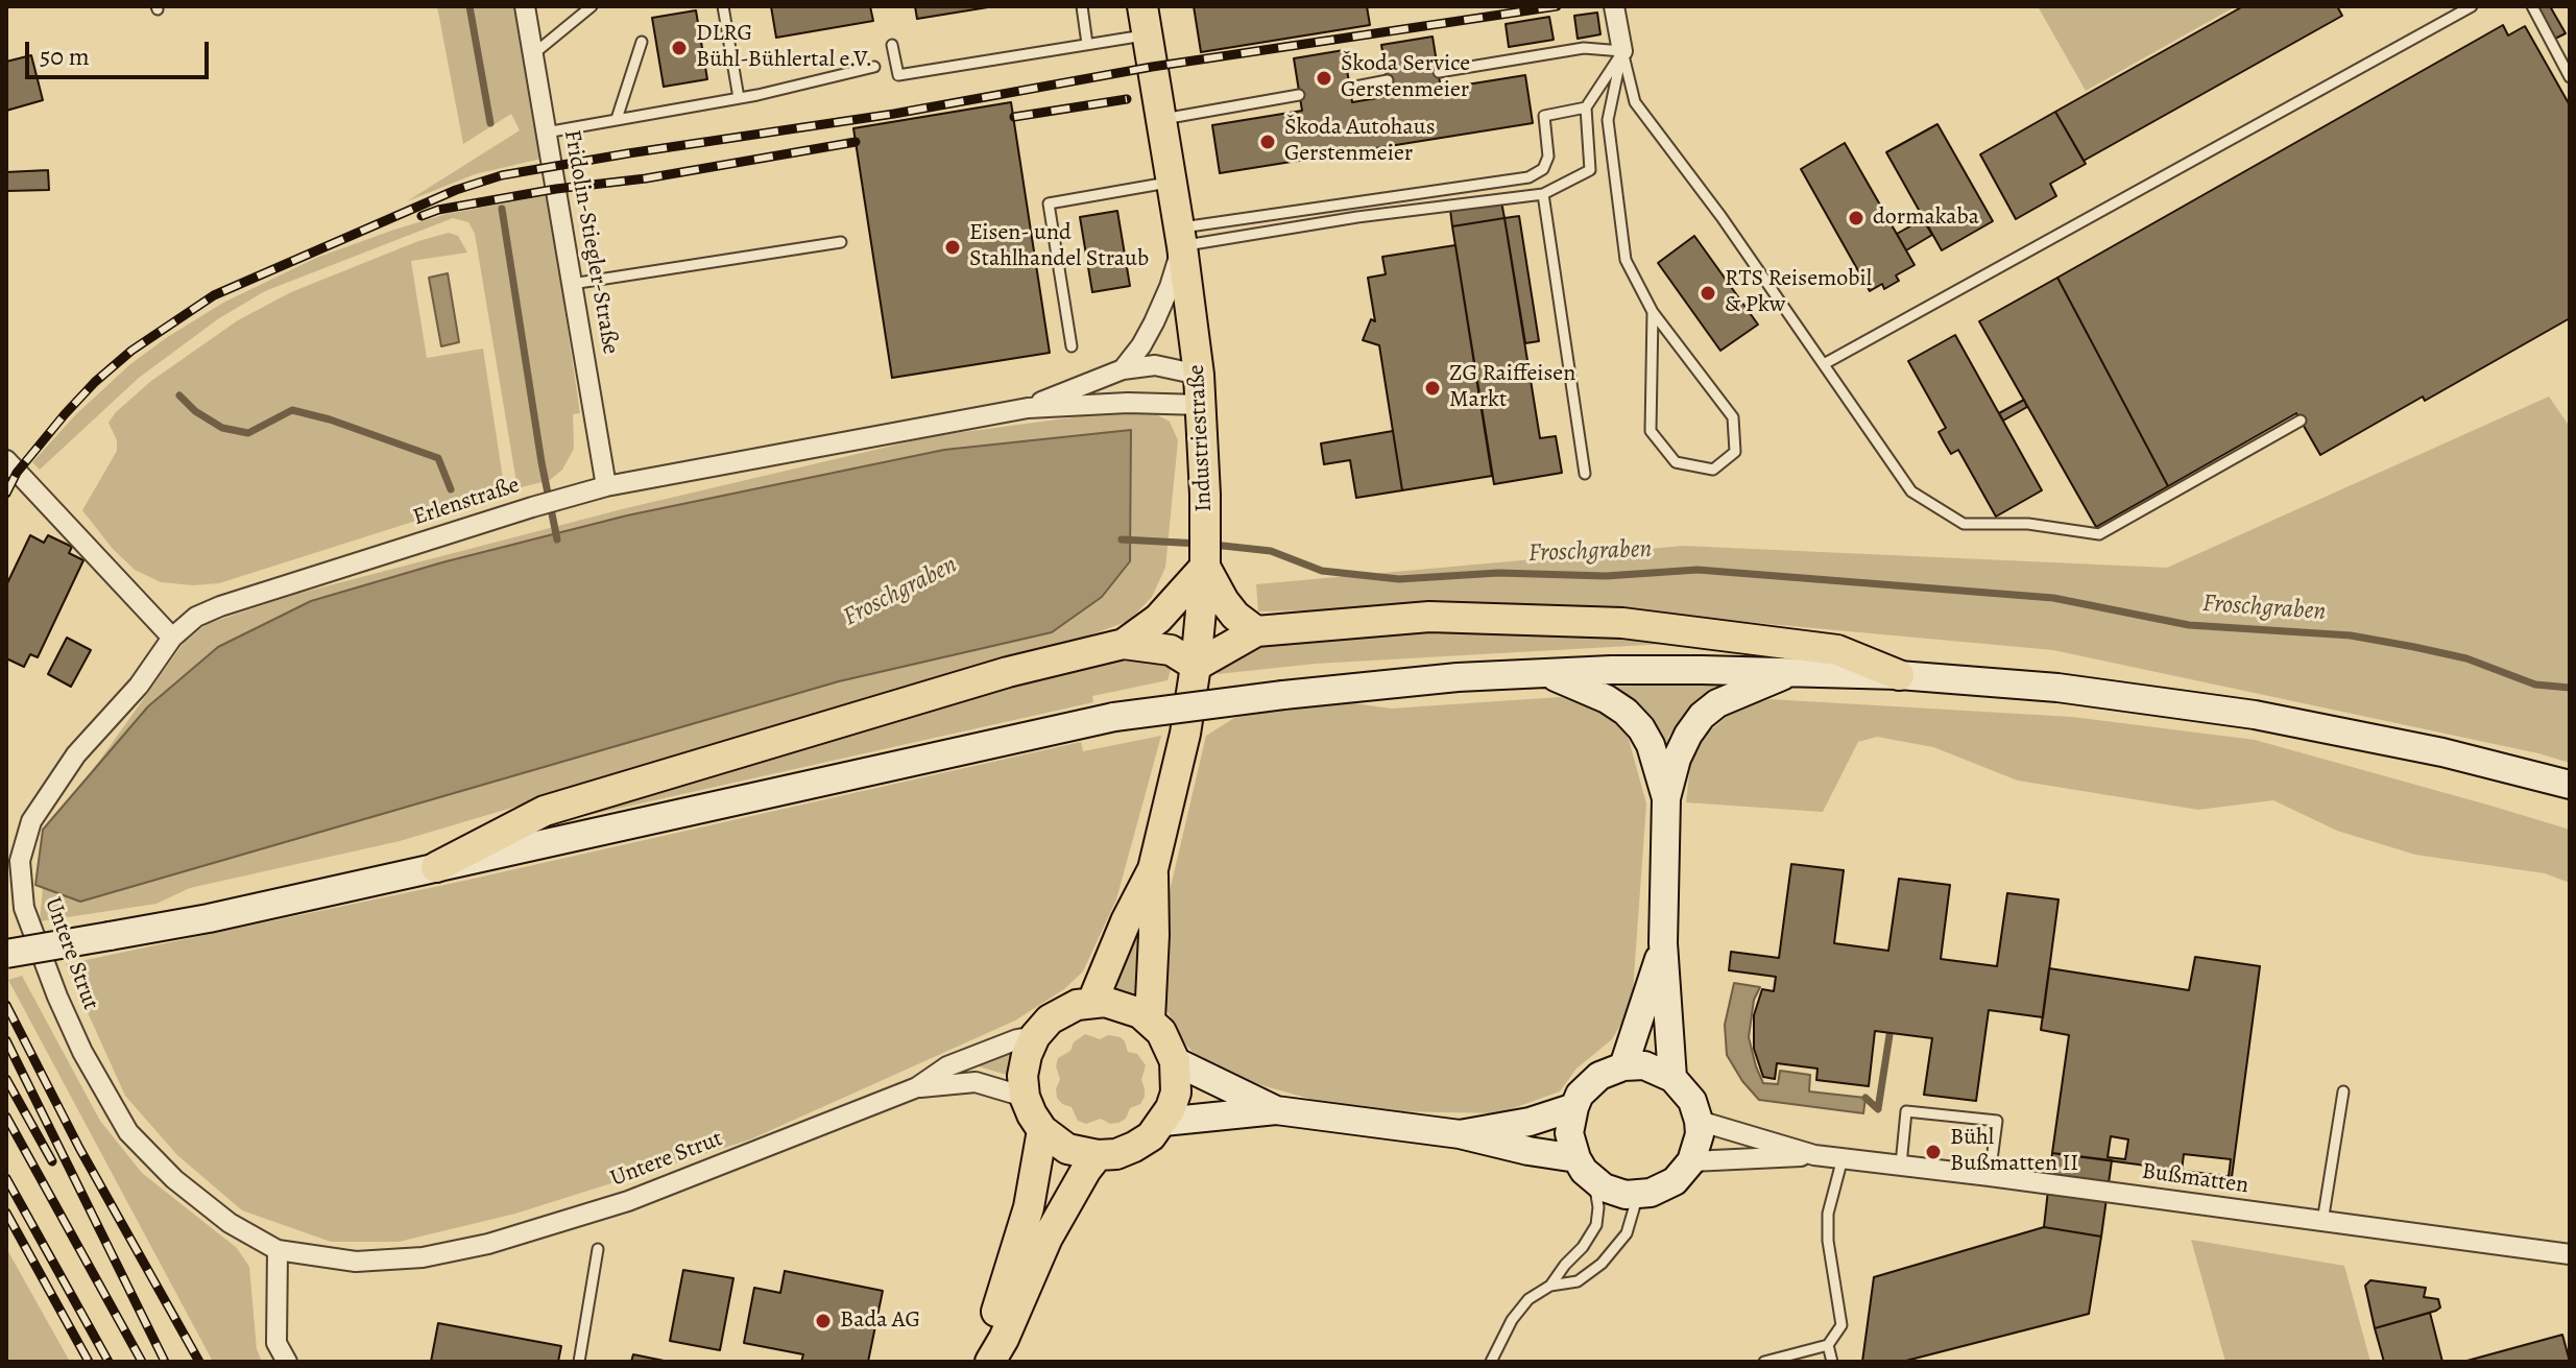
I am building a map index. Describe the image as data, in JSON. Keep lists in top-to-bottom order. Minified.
{"streets":{"main road":["Industriestraße"],"street":["Fridolin-Stiegler-Straße","Erlenstraße","Untere Strut","Bußmatten"]},"crossings":[["Fridolin-Stiegler-Straße","Erlenstraße"],["Industriestraße","Erlenstraße"],["Erlenstraße","Untere Strut"]],"water":["Froschgraben"],"places":["DLRG Bühl-Bühlertal e.V.","Škoda Service Gerstenmeier","Škoda Autohaus Gerstenmeier","dormakaba","Eisen- und Stahlhandel Straub","RTS Reisemobil & Pkw","ZG Raiffeisen Markt","Bühl Bußmatten II","Bada AG"],"scale_bar":"50 m"}
